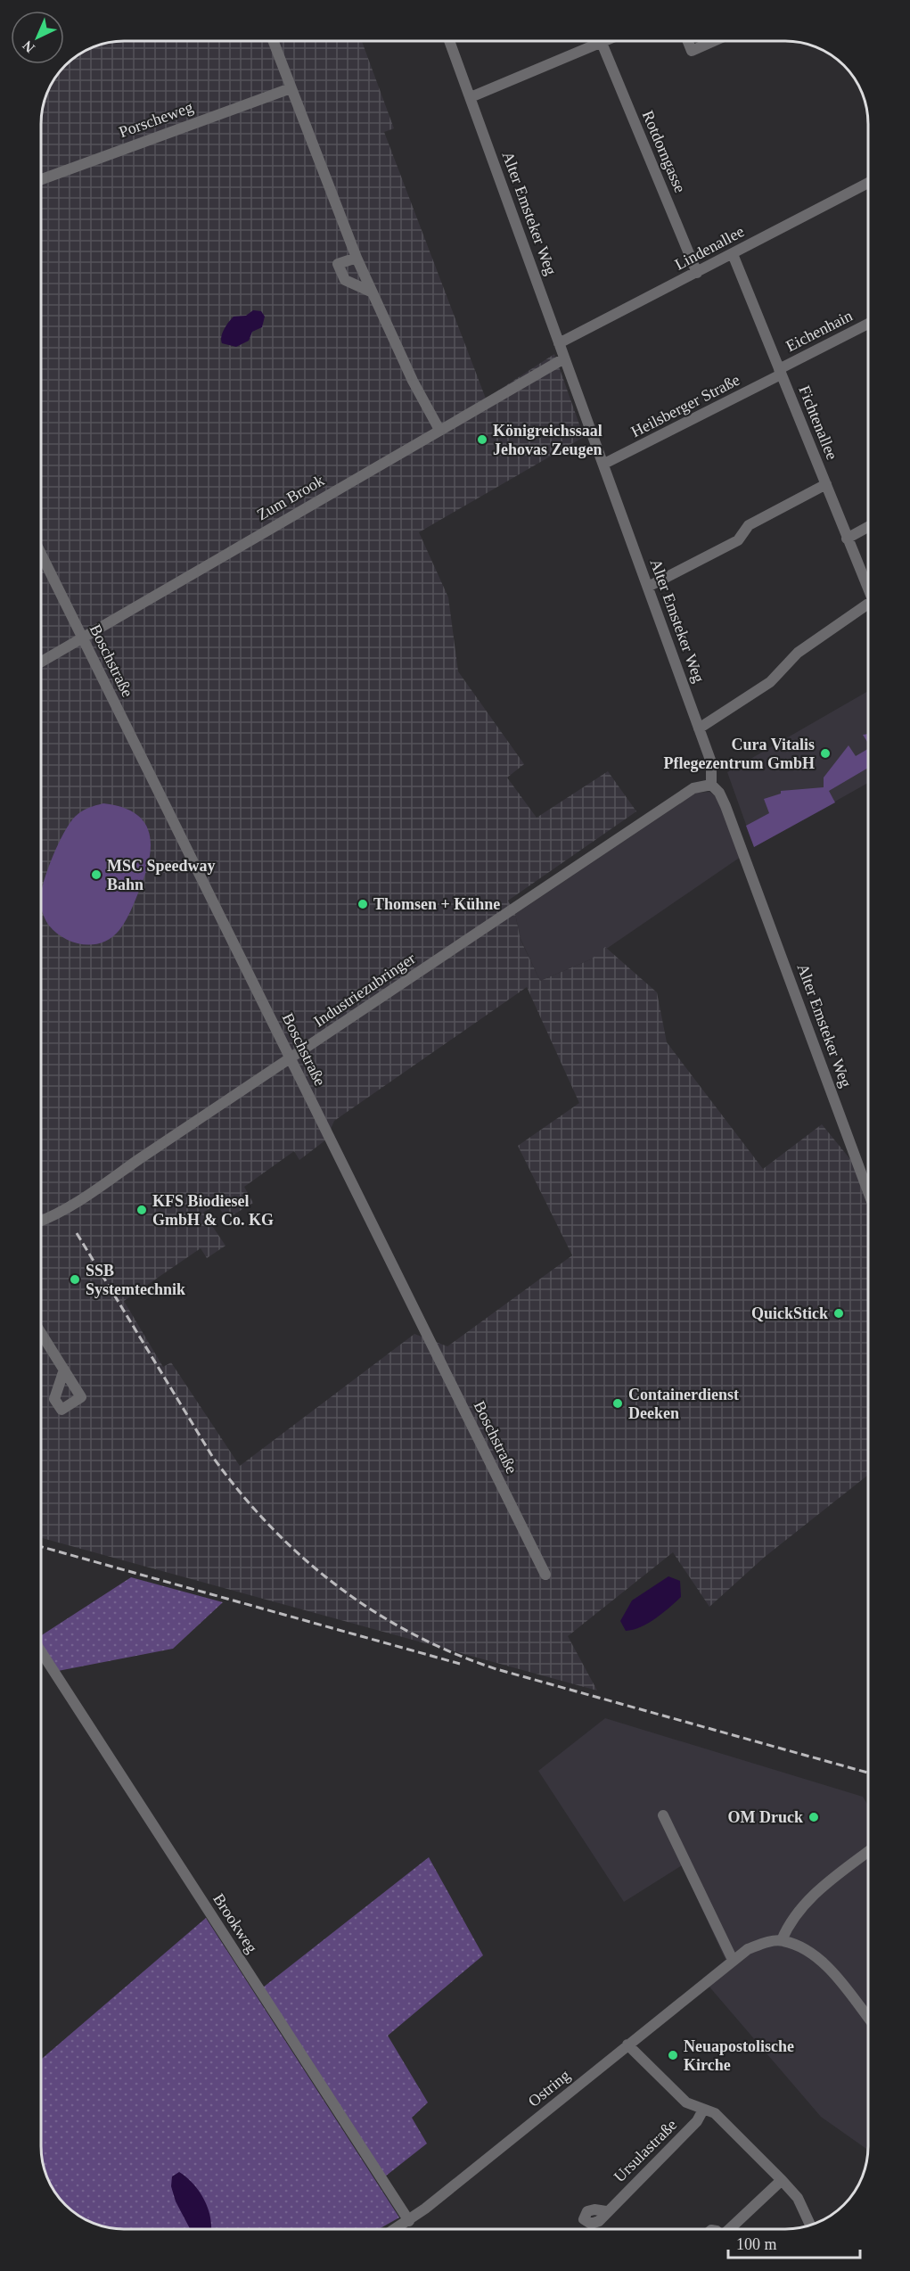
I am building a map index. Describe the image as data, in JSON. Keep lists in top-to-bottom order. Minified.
{"streets":{"street":["Porscheweg","Rotdorngasse","Alter Emsteker Weg","Lindenallee","Eichenhain","Heilsberger Straße","Fichtenallee","Zum Brook","Boschstraße","Industriezubringer","Brookweg","Ostring","Ursulastraße"]},"crossings":[["Rotdorngasse","Lindenallee"],["Alter Emsteker Weg","Lindenallee"],["Alter Emsteker Weg","Heilsberger Straße"],["Alter Emsteker Weg","Zum Brook"],["Alter Emsteker Weg","Industriezubringer"],["Lindenallee","Fichtenallee"],["Eichenhain","Heilsberger Straße"],["Eichenhain","Fichtenallee"],["Heilsberger Straße","Fichtenallee"],["Zum Brook","Boschstraße"],["Boschstraße","Industriezubringer"],["Brookweg","Ostring"]],"places":["Königreichssaal Jehovas Zeugen","Cura Vitalis Pflegezentrum GmbH","MSC Speedway Bahn","Thomsen + Kühne","KFS Biodiesel GmbH & Co. KG","SSB Systemtechnik","QuickStick","Containerdienst Deeken","OM Druck","Neuapostolische Kirche"],"scale_bar":"100 m","north":"bottom left"}
